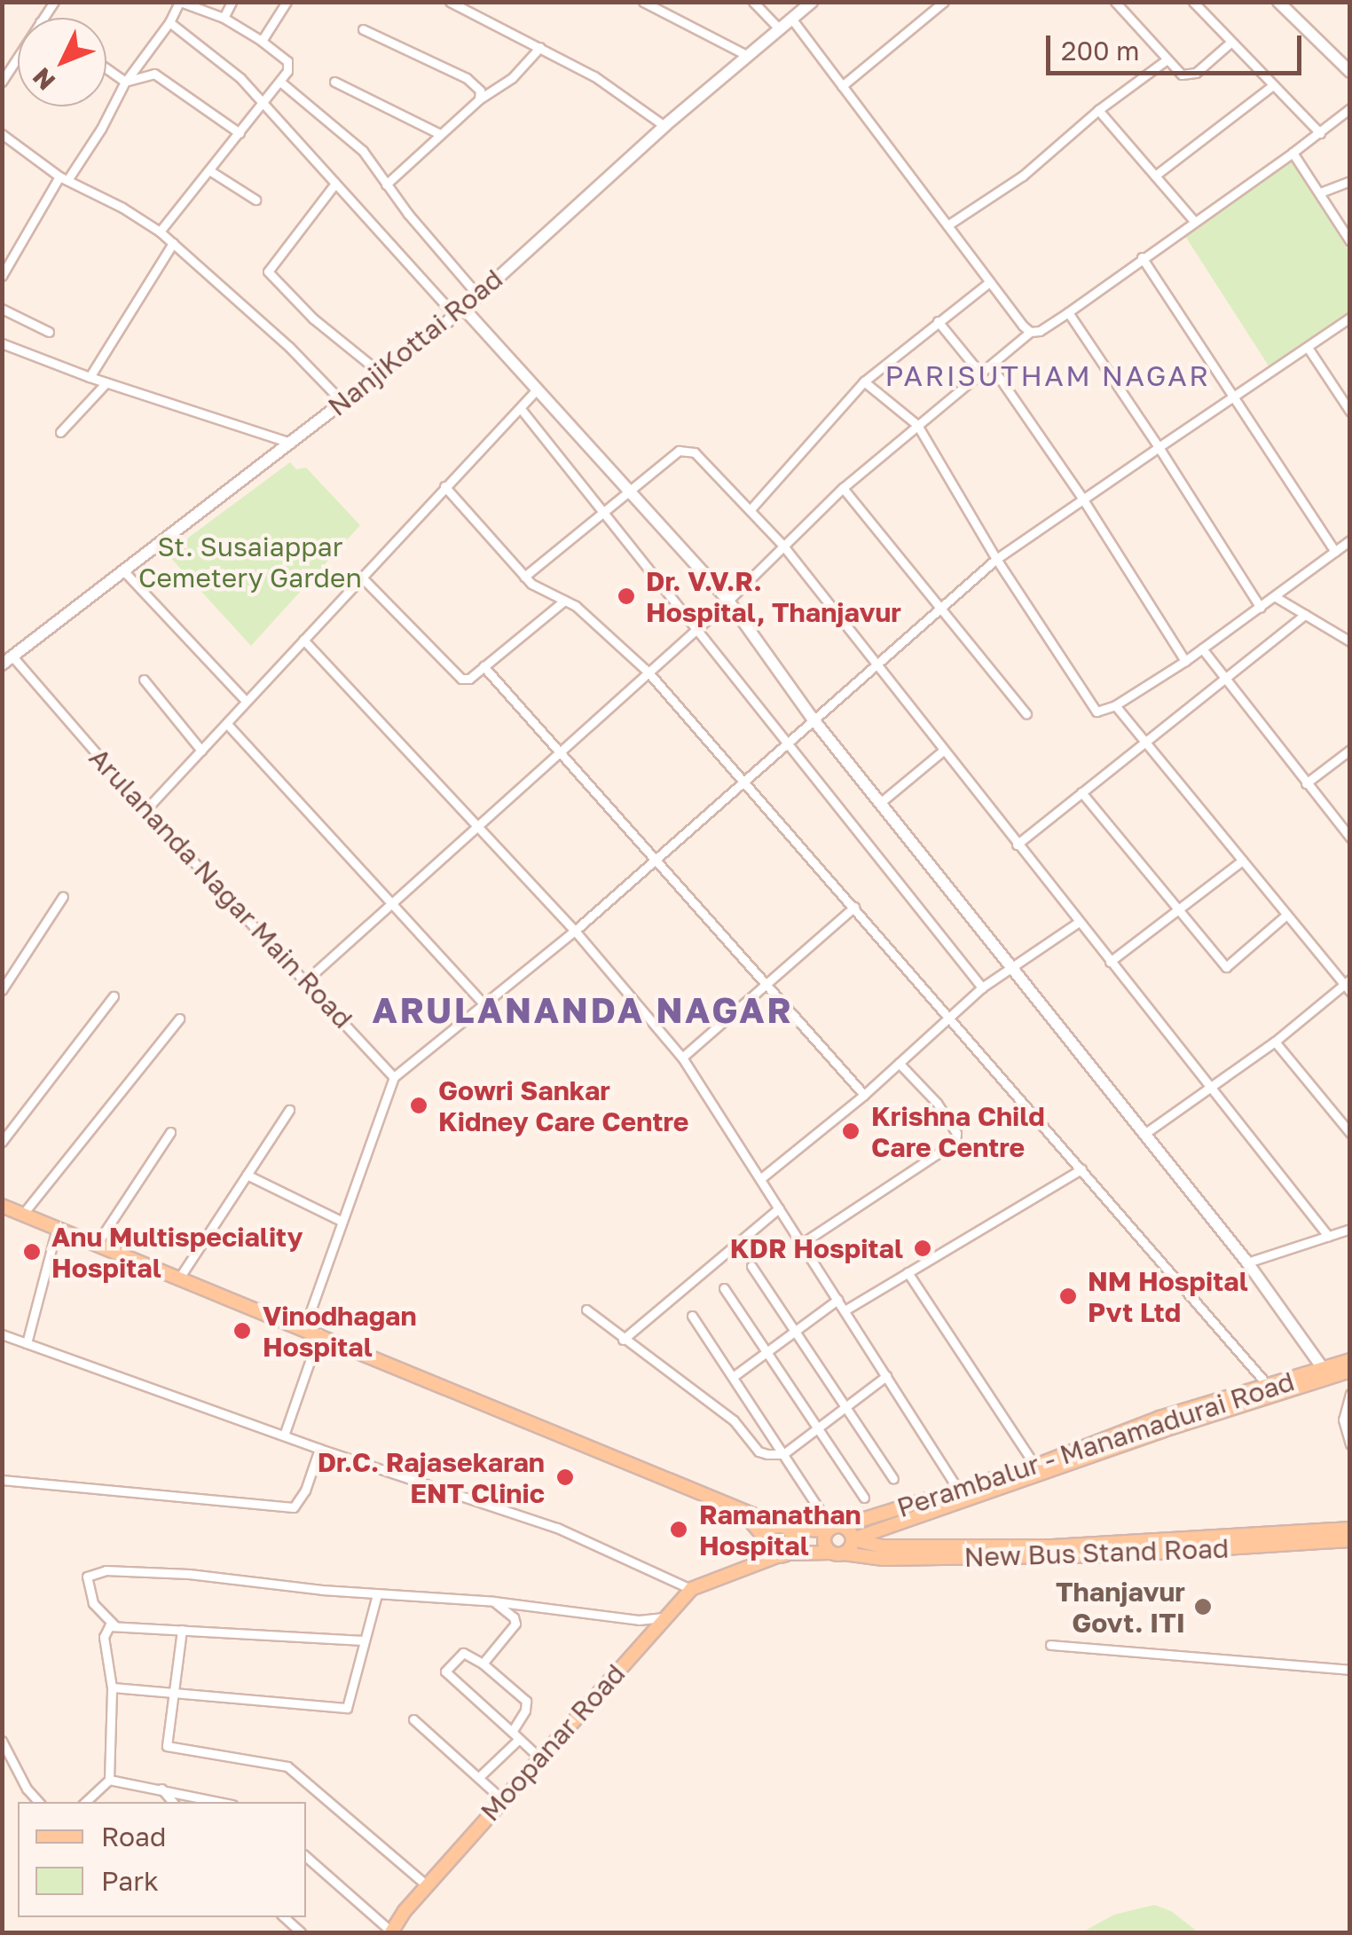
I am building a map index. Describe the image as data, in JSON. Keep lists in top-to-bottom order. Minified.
{"streets":{"main road":["Perambalur - Manamadurai Road","New Bus Stand Road","Moopanar Road"],"street":["NanjiKottai Road","Arulananda Nagar Main Road"]},"crossings":[["NanjiKottai Road","Arulananda Nagar Main Road"],["Perambalur - Manamadurai Road","Moopanar Road"],["New Bus Stand Road","Moopanar Road"]],"districts":["PARISUTHAM NAGAR","ARULANANDA NAGAR"],"parks":["St. Susaiappar Cemetery Garden"],"places":["Dr. V.V.R. Hospital, Thanjavur","Gowri Sankar Kidney Care Centre","Krishna Child Care Centre","KDR Hospital","Anu Multispeciality Hospital","NM Hospital Pvt Ltd","Vinodhagan Hospital","Dr.C. Rajasekaran ENT Clinic","Ramanathan Hospital","Thanjavur Govt. ITI"],"legend":["Road","Park"],"scale_bar":"200 m","north":"bottom left"}
